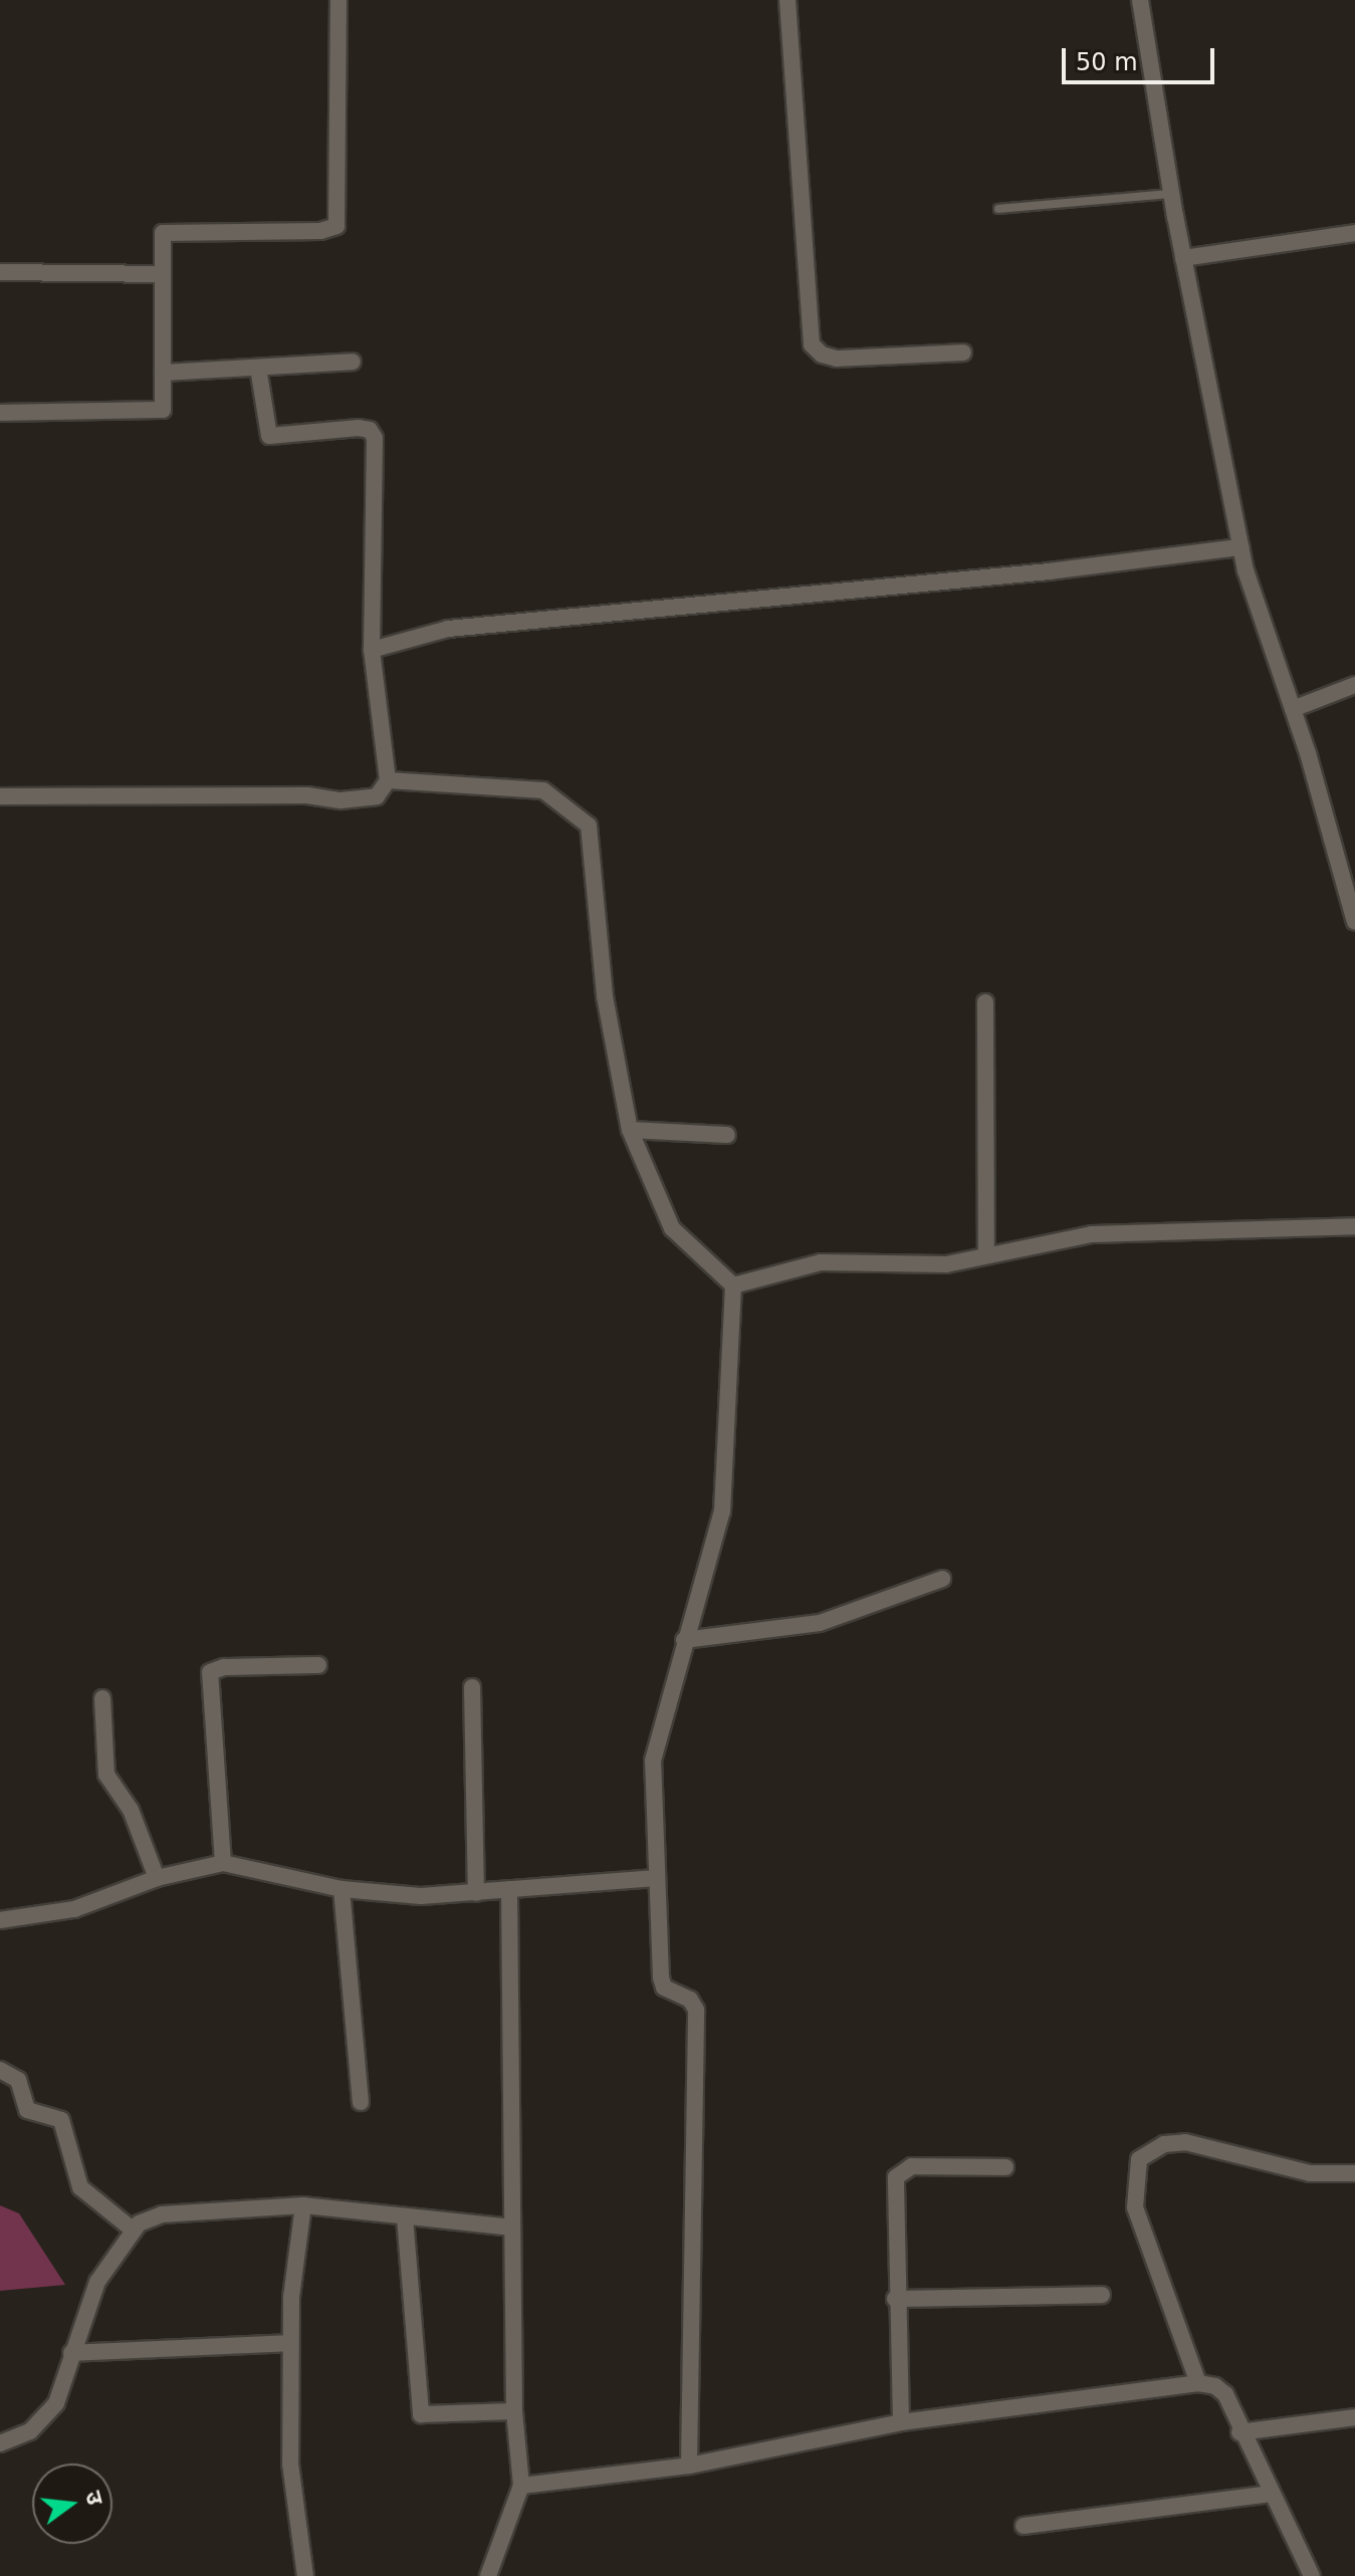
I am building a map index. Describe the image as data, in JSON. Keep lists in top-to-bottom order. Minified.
{"scale_bar":"50 m","north":"right"}
